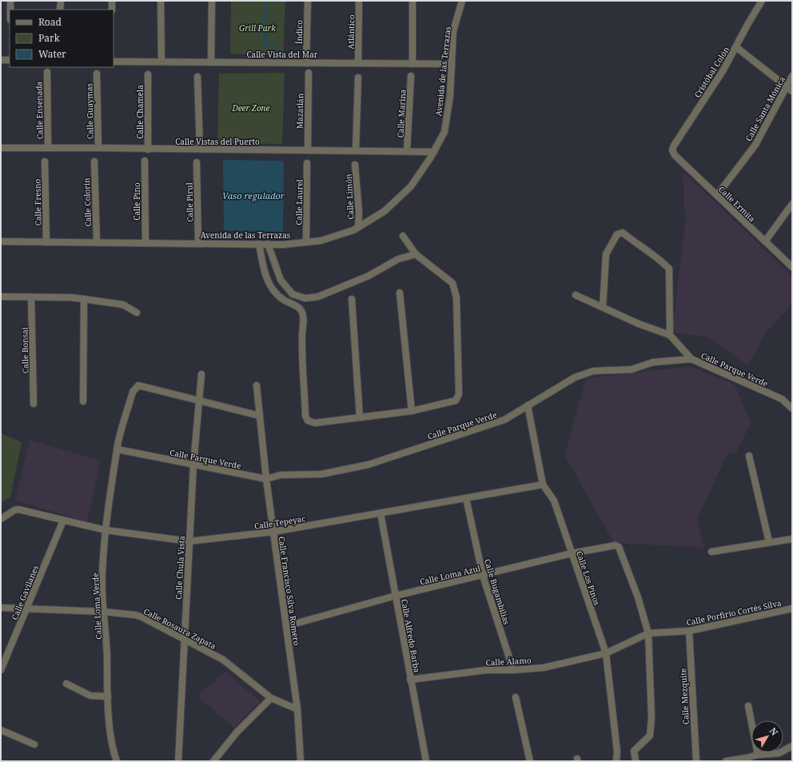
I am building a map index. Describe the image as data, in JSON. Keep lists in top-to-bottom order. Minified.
{"streets":{"street":["Índico","Atlántico","Calle Vista del Mar","Avenida de las Terrazas","Cristóbal Colón","Calle Santa Mónica","Calle Ensenada","Calle Guaymas","Mazatlán","Calle Chamela","Calle Marina","Calle Vistas del Puerto","Calle Limón","Calle Pino","Calle Fresno","Calle Colorin","Calle Pirul","Calle Laurel","Calle Ermita","Calle Bonsai","Calle Parque Verde","Calle Tepeyac","Calle Chula Vista","Calle Loma Azul","Calle Los Pinos","Calle Francisco Silva Romero","Calle Bugambilias","Calle Gavilanes","Calle Loma Verde","Calle Porfirio Cortés Silva","Calle Rosaura Zapata","Calle Alfredo Barba","Calle Álamo","Calle Mezquite"]},"crossings":[["Índico","Calle Vista del Mar"],["Atlántico","Calle Vista del Mar"],["Calle Vista del Mar","Avenida de las Terrazas"],["Avenida de las Terrazas","Calle Vistas del Puerto"],["Avenida de las Terrazas","Calle Limón"],["Avenida de las Terrazas","Calle Pino"],["Avenida de las Terrazas","Calle Fresno"],["Avenida de las Terrazas","Calle Colorin"],["Avenida de las Terrazas","Calle Pirul"],["Avenida de las Terrazas","Calle Laurel"],["Cristóbal Colón","Calle Ermita"],["Calle Santa Mónica","Calle Ermita"],["Calle Ensenada","Calle Vistas del Puerto"],["Calle Guaymas","Calle Vistas del Puerto"],["Mazatlán","Calle Vistas del Puerto"],["Calle Chamela","Calle Vistas del Puerto"],["Calle Marina","Calle Vistas del Puerto"],["Calle Parque Verde","Calle Chula Vista"],["Calle Parque Verde","Calle Los Pinos"],["Calle Parque Verde","Calle Francisco Silva Romero"],["Calle Parque Verde","Calle Loma Verde"],["Calle Tepeyac","Calle Chula Vista"],["Calle Tepeyac","Calle Los Pinos"],["Calle Tepeyac","Calle Francisco Silva Romero"],["Calle Tepeyac","Calle Bugambilias"],["Calle Tepeyac","Calle Gavilanes"],["Calle Tepeyac","Calle Loma Verde"],["Calle Tepeyac","Calle Alfredo Barba"],["Calle Chula Vista","Calle Loma Verde"],["Calle Chula Vista","Calle Rosaura Zapata"],["Calle Loma Azul","Calle Los Pinos"],["Calle Loma Azul","Calle Francisco Silva Romero"],["Calle Loma Azul","Calle Bugambilias"],["Calle Loma Azul","Calle Porfirio Cortés Silva"],["Calle Loma Azul","Calle Alfredo Barba"],["Calle Los Pinos","Calle Porfirio Cortés Silva"],["Calle Los Pinos","Calle Álamo"],["Calle Francisco Silva Romero","Calle Rosaura Zapata"],["Calle Bugambilias","Calle Álamo"],["Calle Gavilanes","Calle Rosaura Zapata"],["Calle Loma Verde","Calle Rosaura Zapata"],["Calle Porfirio Cortés Silva","Calle Álamo"],["Calle Porfirio Cortés Silva","Calle Mezquite"],["Calle Alfredo Barba","Calle Álamo"]],"water":["Vaso regulador"],"parks":["Grill Park","Deer Zone"],"legend":["Road","Park","Water"],"north":"top right"}
